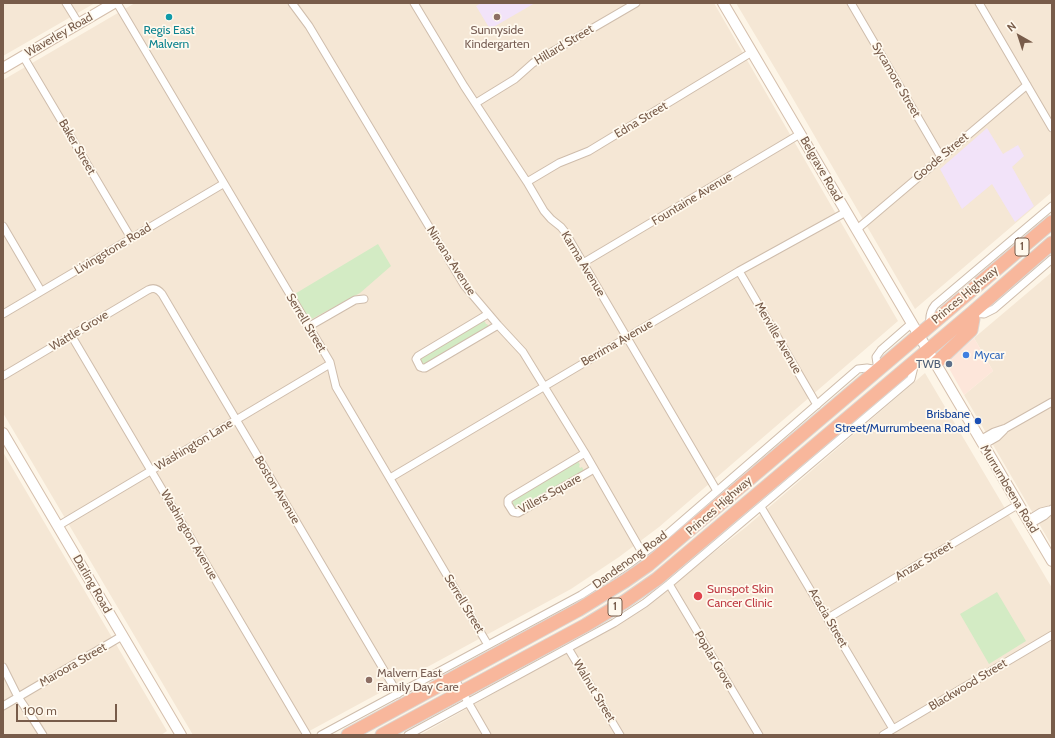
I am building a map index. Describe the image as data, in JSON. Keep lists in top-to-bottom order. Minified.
{"streets":{"highway":["1","Princes Highway"],"main road":["Waverley Road","Belgrave Road","Murrumbeena Road","Darling Road"],"street":["Hillard Street","Sycamore Street","Edna Street","Baker Street","Goode Street","Fountaine Avenue","Livingstone Road","Nirvana Avenue","Karma Avenue","Serrell Street","Wattle Grove","Merville Avenue","Berrima Avenue","Washington Lane","Boston Avenue","Villers Square","Washington Avenue","Dandenong Road","Anzac Street","Acacia Street","Poplar Grove","Maroora Street","Blackwood Street","Walnut Street"]},"crossings":[["Waverley Road","Baker Street"],["Waverley Road","Serrell Street"],["Hillard Street","Karma Avenue"],["Sycamore Street","Goode Street"],["Edna Street","Belgrave Road"],["Edna Street","Karma Avenue"],["Baker Street","Livingstone Road"],["Goode Street","Belgrave Road"],["Belgrave Road","Fountaine Avenue"],["Belgrave Road","Princes Highway"],["Belgrave Road","Berrima Avenue"],["Belgrave Road","Murrumbeena Road"],["Fountaine Avenue","Karma Avenue"],["Livingstone Road","Serrell Street"],["Nirvana Avenue","Berrima Avenue"],["Nirvana Avenue","Villers Square"],["Nirvana Avenue","Dandenong Road"],["Karma Avenue","Berrima Avenue"],["Karma Avenue","Dandenong Road"],["Princes Highway","Murrumbeena Road"],["Princes Highway","Dandenong Road"],["Serrell Street","Berrima Avenue"],["Serrell Street","Washington Lane"],["Serrell Street","Dandenong Road"],["Wattle Grove","Boston Avenue"],["Wattle Grove","Washington Avenue"],["Merville Avenue","Berrima Avenue"],["Merville Avenue","Dandenong Road"],["Washington Lane","Boston Avenue"],["Washington Lane","Washington Avenue"],["Washington Lane","Darling Road"],["Murrumbeena Road","Anzac Street"],["Boston Avenue","Dandenong Road"],["Anzac Street","Acacia Street"],["Darling Road","Maroora Street"],["Acacia Street","Blackwood Street"]],"places":["Regis East Malvern","Sunnyside Kindergarten","Mycar","TWB","Brisbane Street/Murrumbeena Road","Sunspot Skin Cancer Clinic","Malvern East Family Day Care"],"scale_bar":"100 m","north":"top left"}
